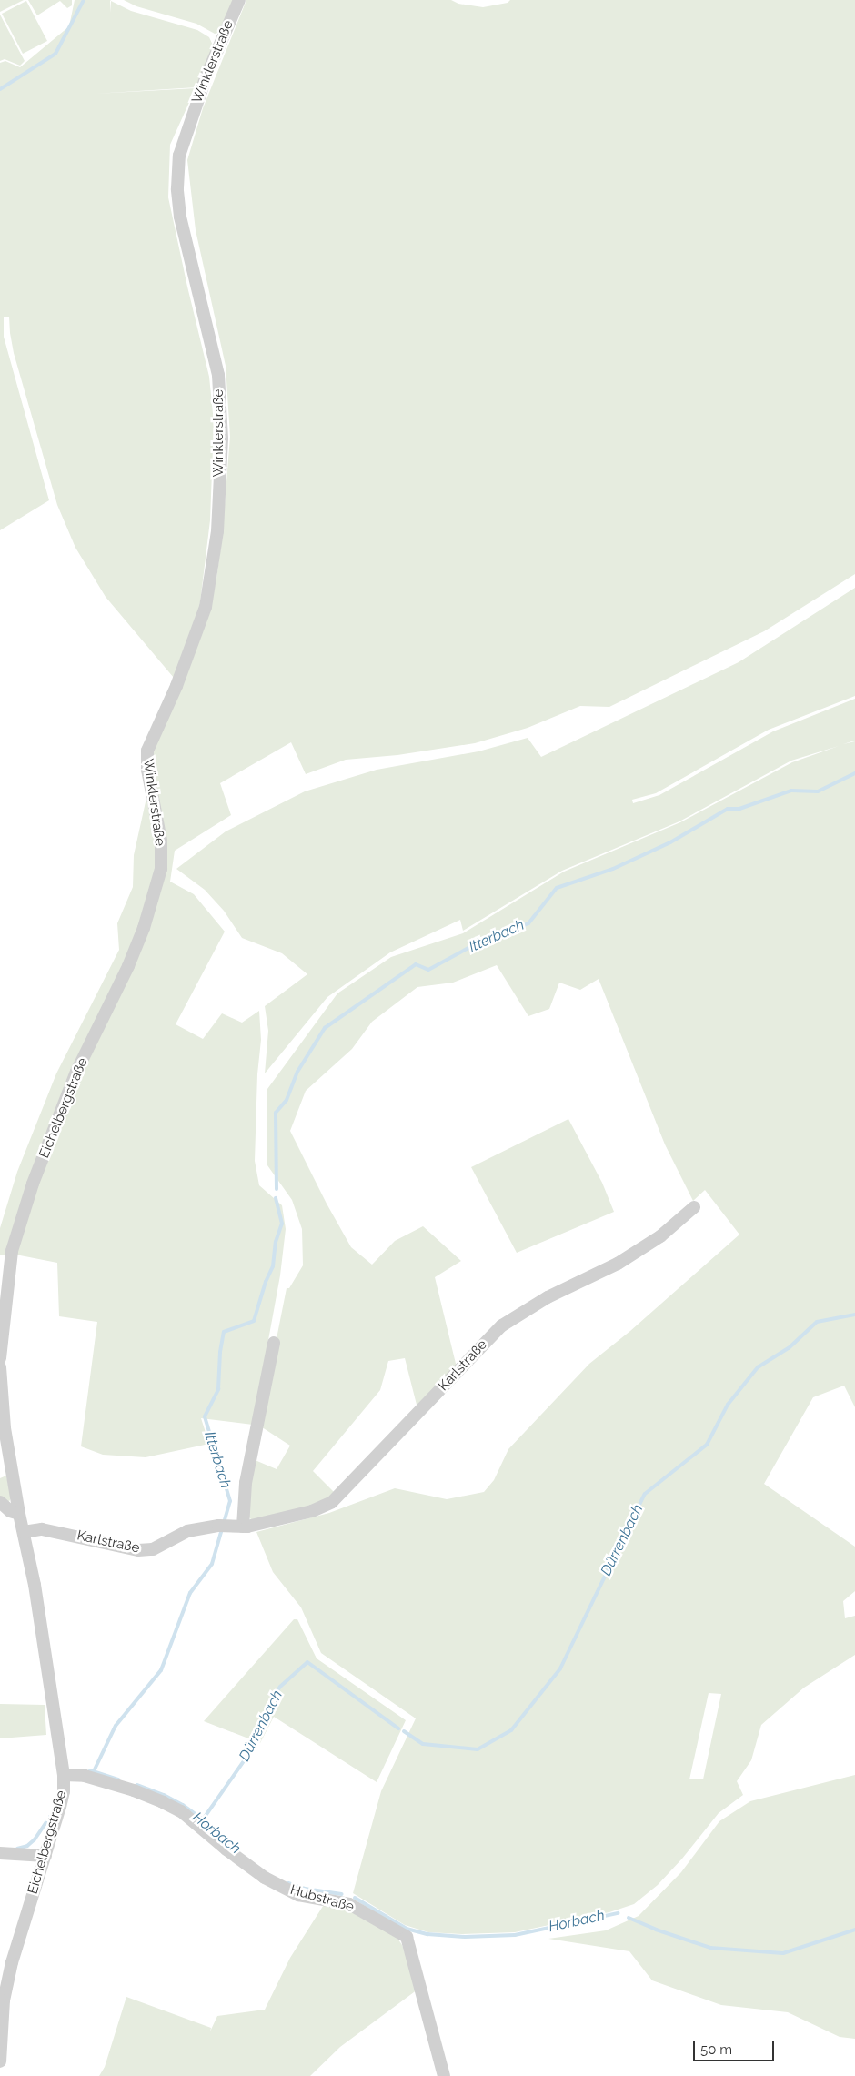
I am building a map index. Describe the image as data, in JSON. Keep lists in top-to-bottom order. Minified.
{"streets":{"street":["Winklerstraße","Eichelbergstraße","Karlstraße","Hubstraße"]},"crossings":[["Winklerstraße","Eichelbergstraße"],["Eichelbergstraße","Karlstraße"],["Eichelbergstraße","Hubstraße"]],"water":["Itterbach","Dürrenbach","Horbach"],"scale_bar":"50 m"}
